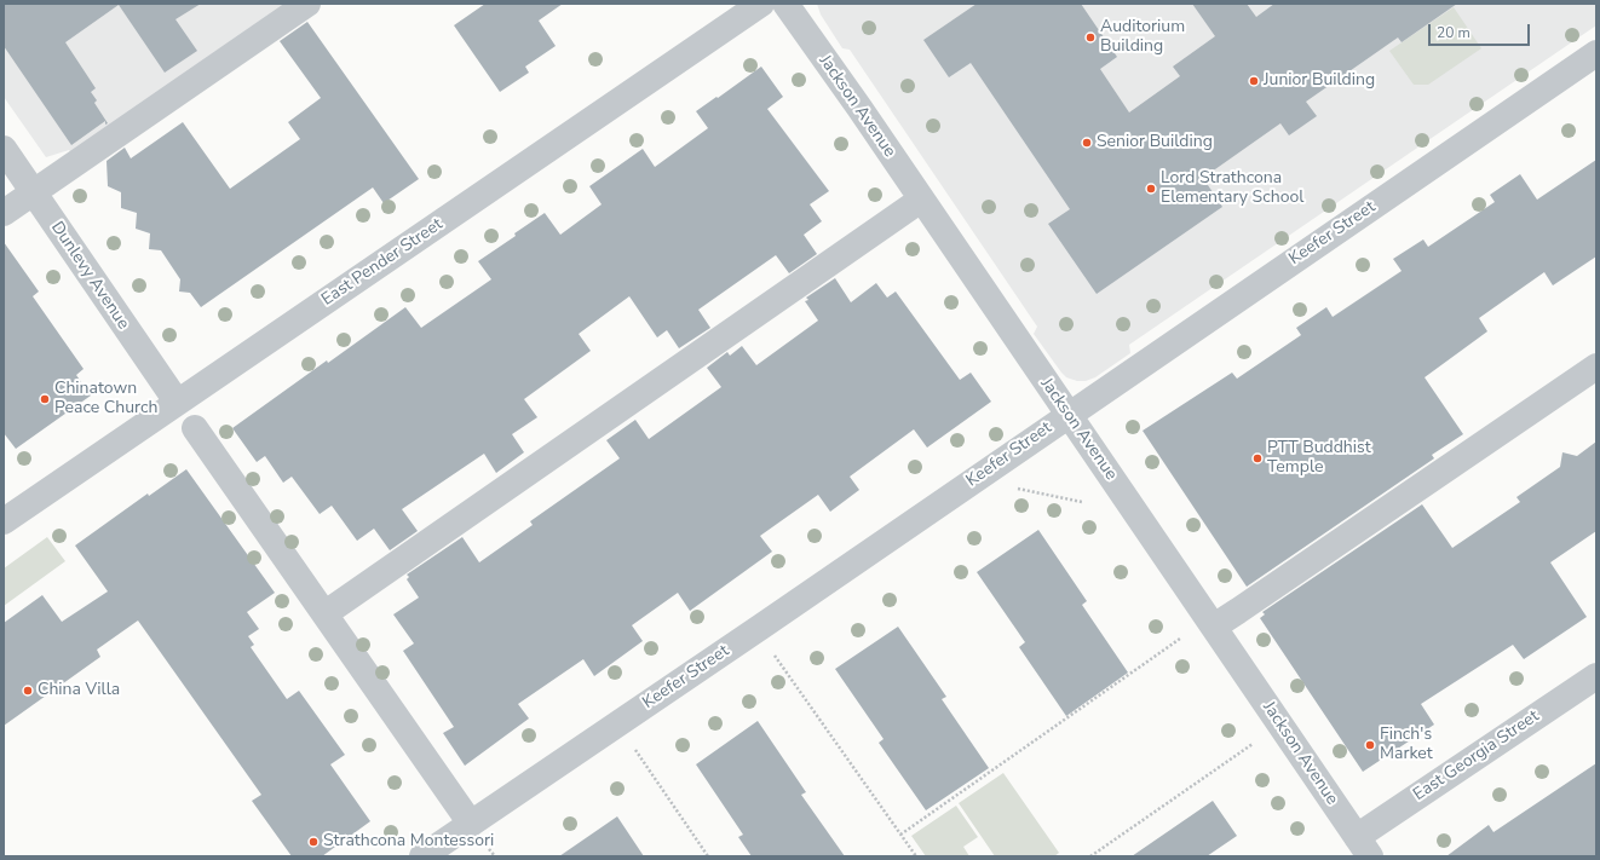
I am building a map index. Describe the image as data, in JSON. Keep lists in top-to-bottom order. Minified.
{"streets":{"street":["Jackson Avenue","Keefer Street","East Pender Street","Dunlevy Avenue","East Georgia Street"]},"crossings":[["Jackson Avenue","Keefer Street"],["Jackson Avenue","East Georgia Street"],["East Pender Street","Dunlevy Avenue"]],"places":["Auditorium Building","Junior Building","Senior Building","Lord Strathcona Elementary School","Chinatown Peace Church","PTT Buddhist Temple","China Villa","Finch's Market","Strathcona Montessori"],"scale_bar":"20 m"}
